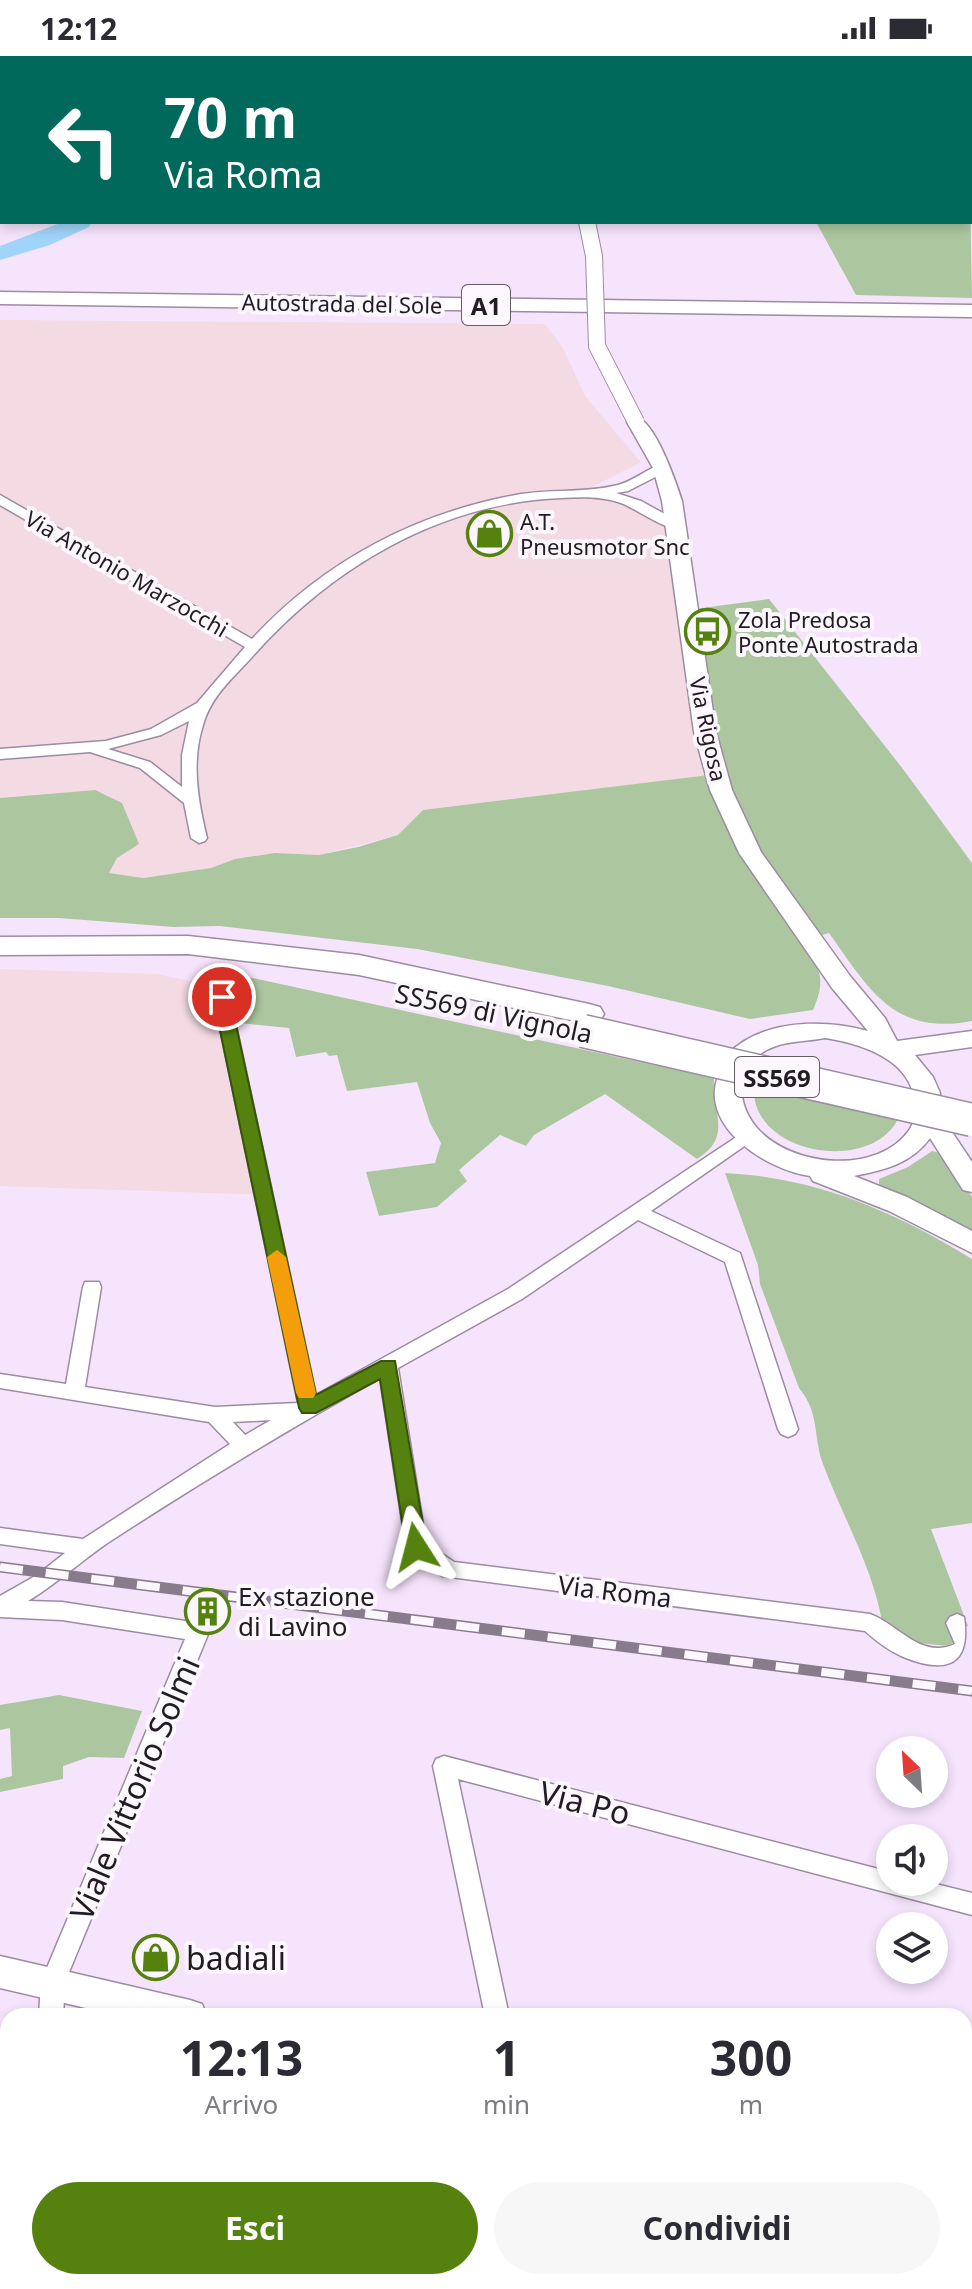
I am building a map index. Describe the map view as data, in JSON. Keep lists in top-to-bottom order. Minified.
{"streets":{"highway":["Autostrada del Sole","A1","SS569 di Vignola","SS569"],"main road":["Via Rigosa"],"street":["Via Antonio Marzocchi","Via Roma","Viale Vittorio Solmi","Via Po"]},"places":{"shop":["A.T. Pneusmotor Snc","badiali"],"bus stop":["Zola Predosa Ponte Autostrada"],"building":["Ex stazione di Lavino"]},"north":"top left","page":{"status":"12:12","turn":["70 m","Via Roma"],"eta":["12:13","Arrivo","1","min","300","m"],"buttons":["Esci","Condividi"]}}
